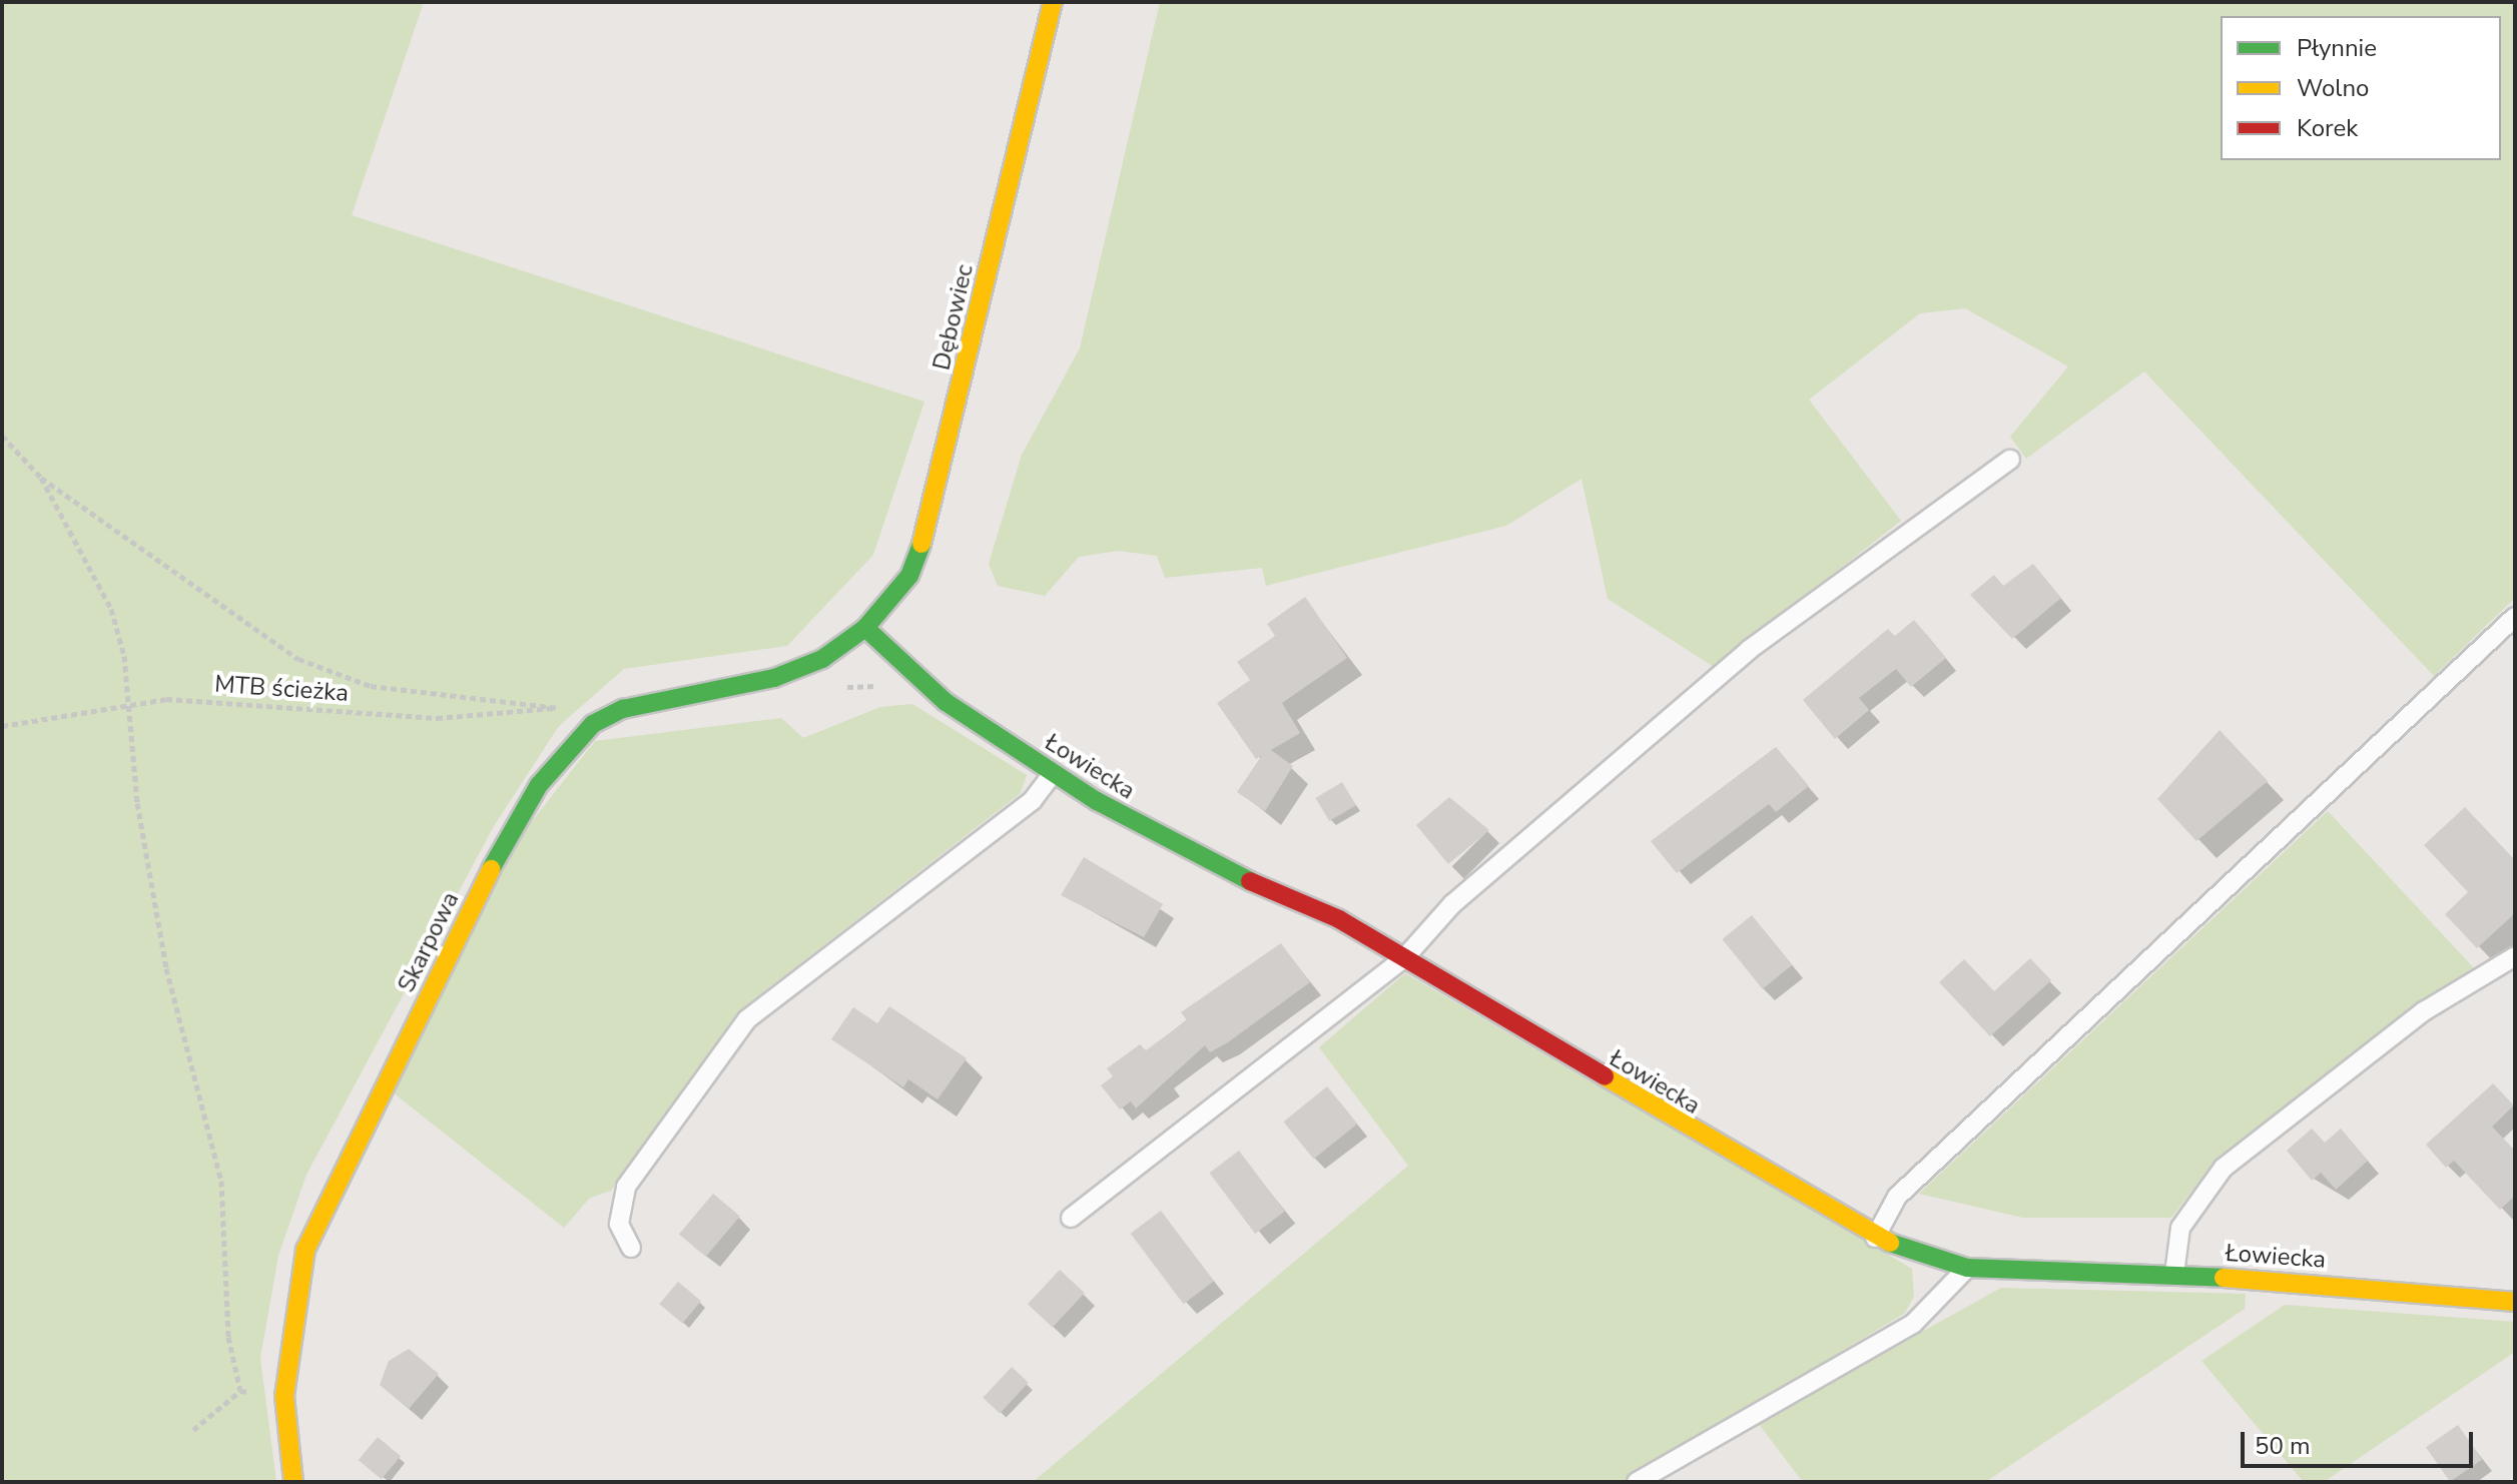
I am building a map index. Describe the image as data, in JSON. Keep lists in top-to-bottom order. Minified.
{"streets":{"street":["Dębowiec","Łowiecka","Skarpowa"],"path":["MTB ścieżka"]},"crossings":[["Dębowiec","Łowiecka"],["Dębowiec","Skarpowa"],["Łowiecka","Skarpowa"]],"legend":["Płynnie","Wolno","Korek"],"scale_bar":"50 m"}
